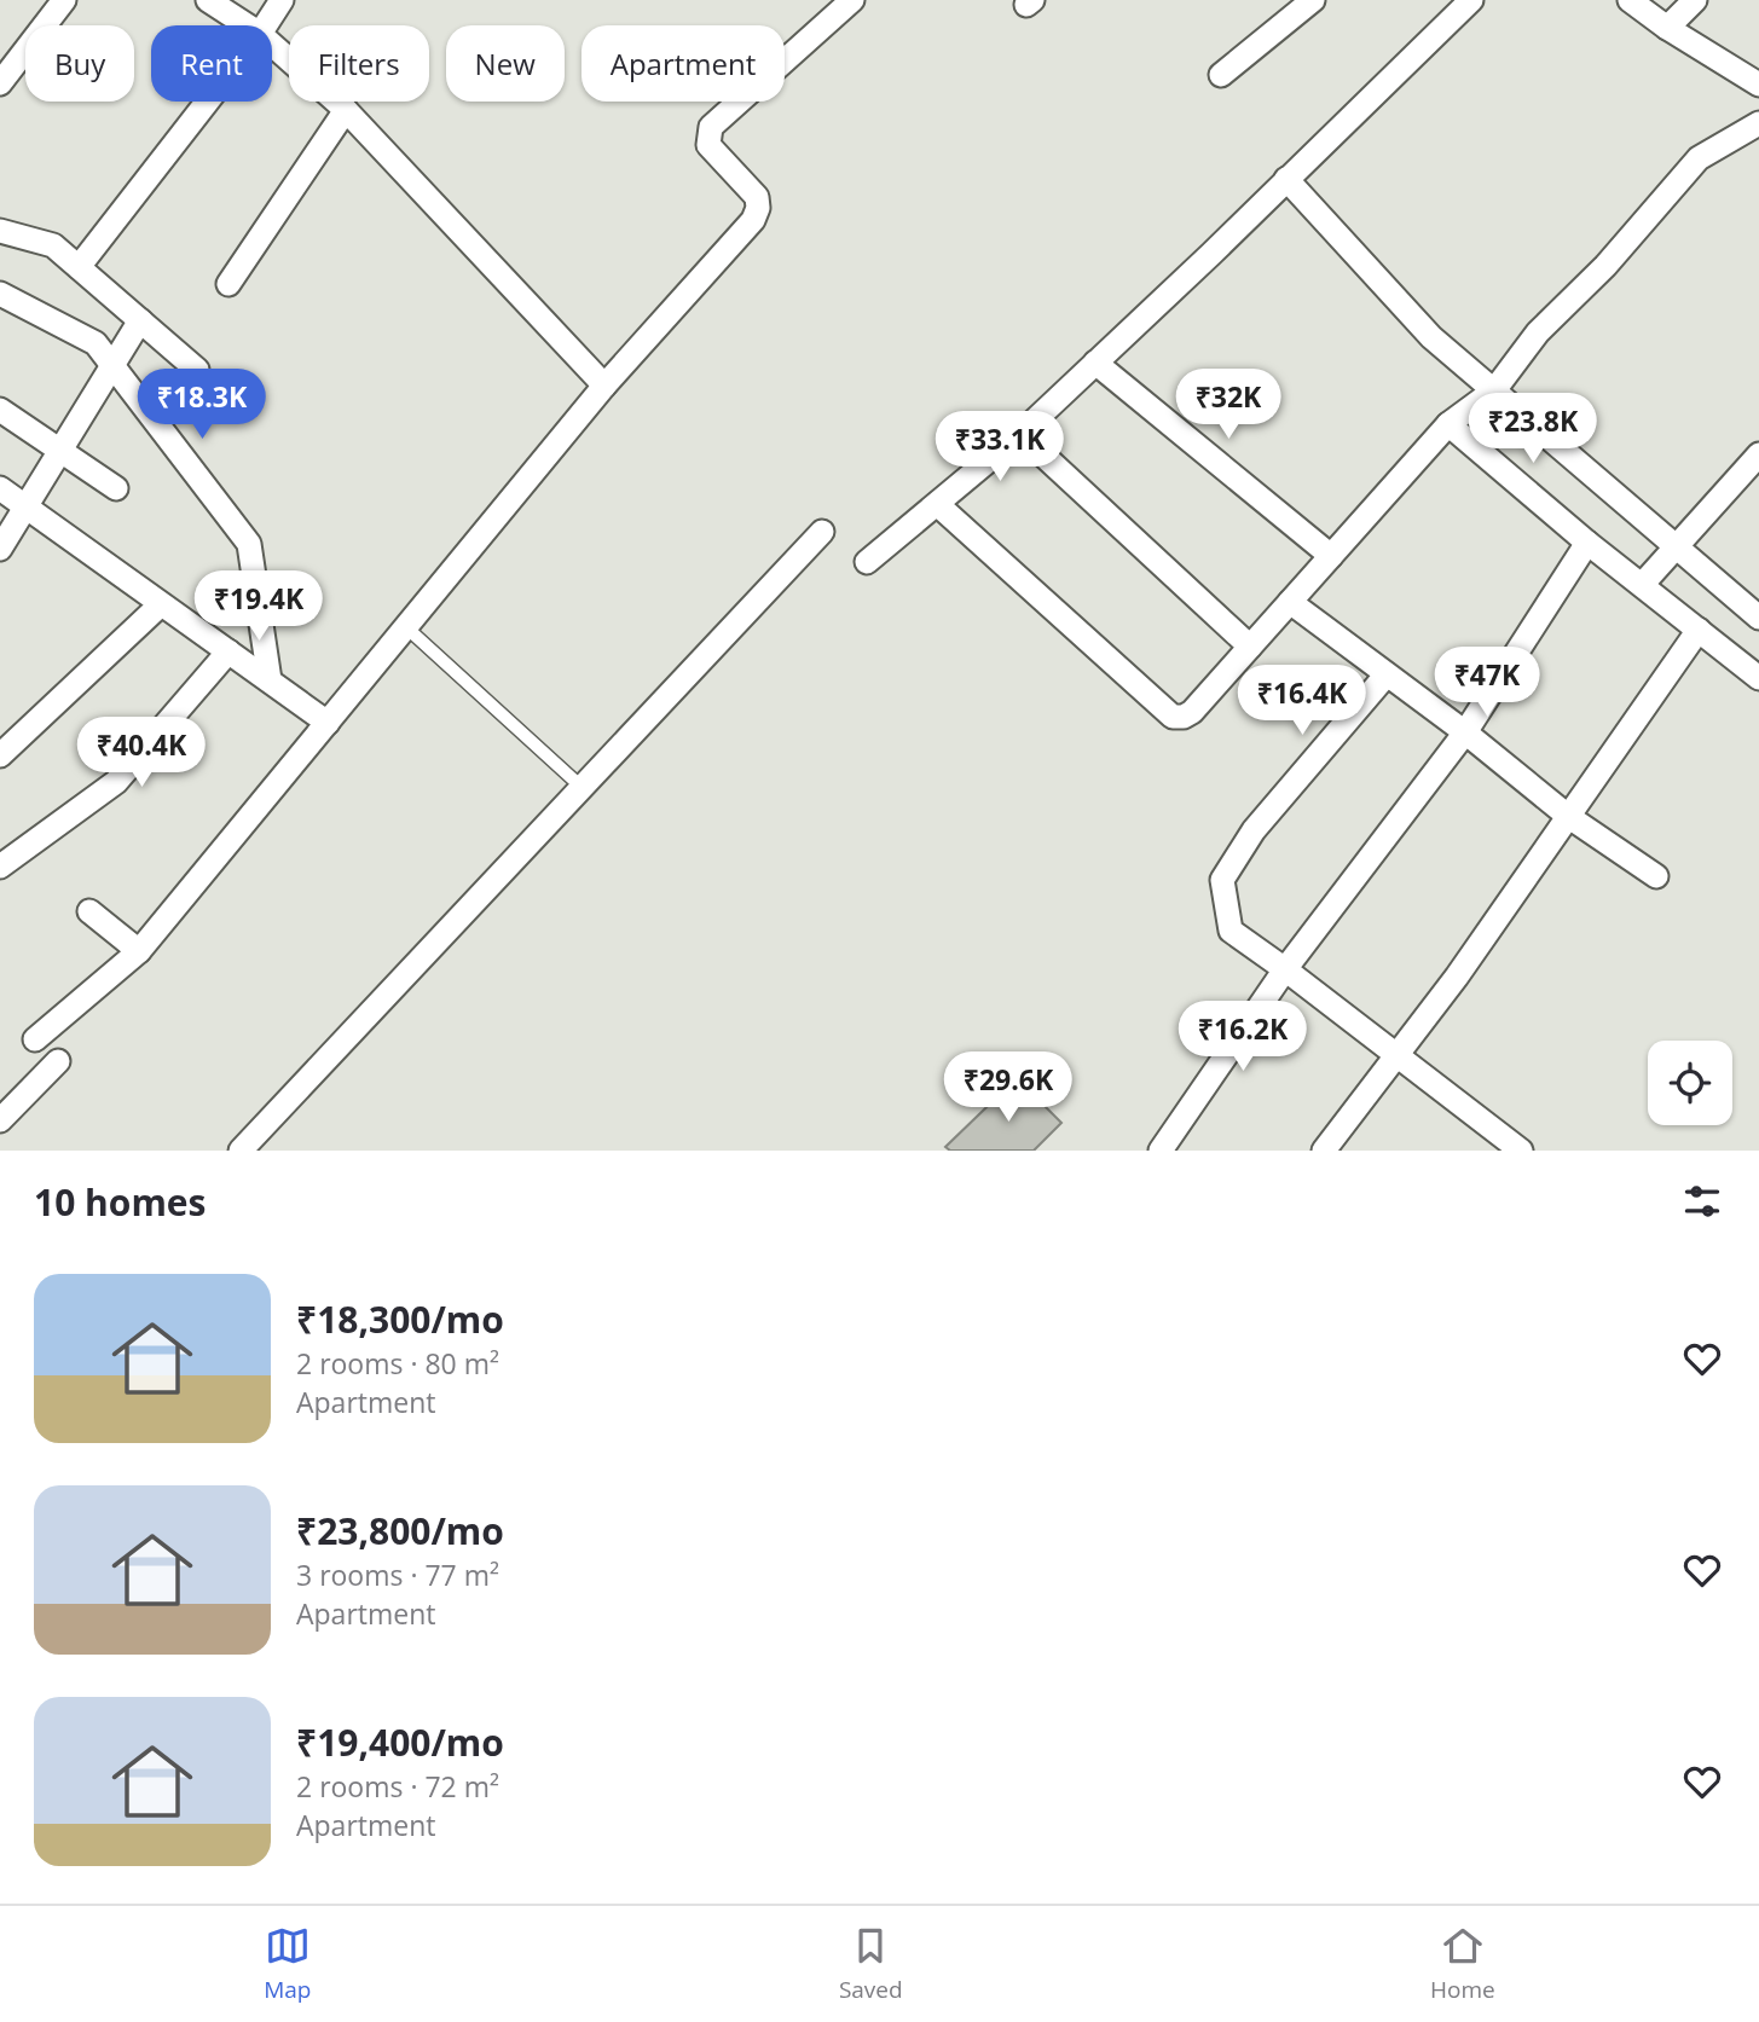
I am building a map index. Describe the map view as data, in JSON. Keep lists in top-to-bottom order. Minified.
{"page":{"chip":["Buy","Rent","Filters","New","Apartment"],"price":["₹18.3K","₹32K","₹23.8K","₹33.1K","₹19.4K","₹47K","₹16.4K","₹40.4K","₹16.2K","₹29.6K"],"heading":"10 homes","list":[{"name":"₹18,300/mo","note":"2 rooms · 80 m² · Apartment"},{"name":"₹23,800/mo","note":"3 rooms · 77 m² · Apartment"},{"name":"₹19,400/mo","note":"2 rooms · 72 m² · Apartment"}],"tabs":["Map","Saved","Home"]}}
